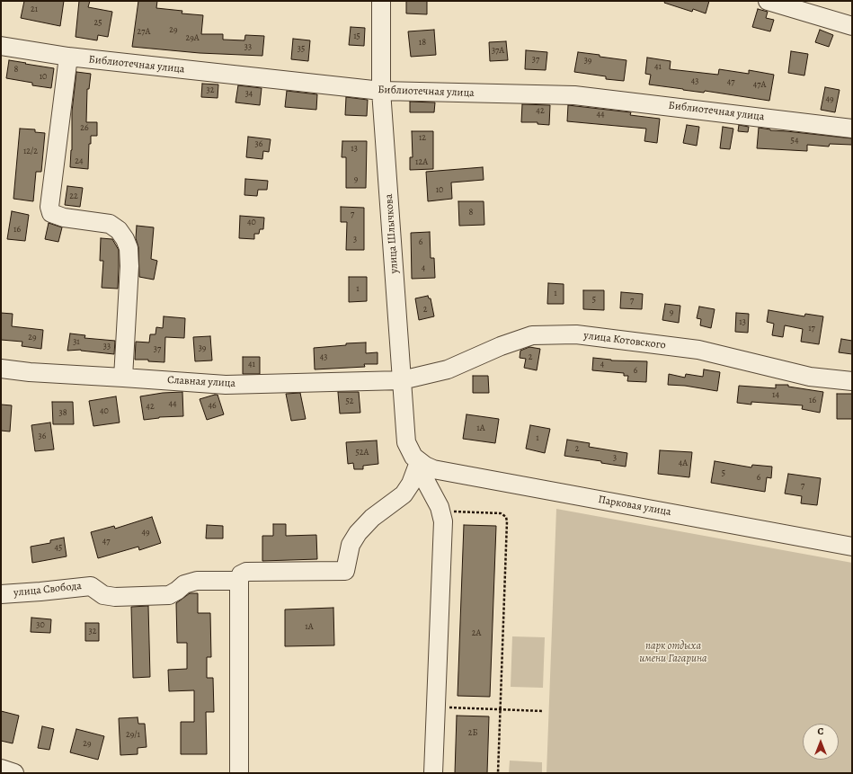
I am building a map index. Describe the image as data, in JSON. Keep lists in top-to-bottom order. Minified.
{"streets":{"street":["Библиотечная улица","улица Шлычкова","улица Котовского","Славная улица","Парковая улица","улица Свобода"]},"crossings":[["Библиотечная улица","улица Шлычкова"],["улица Шлычкова","улица Котовского"],["улица Шлычкова","Славная улица"],["улица Шлычкова","Парковая улица"],["улица Котовского","Славная улица"]],"parks":["парк отдыха имени Гагарина"],"house_numbers":["21","25","29","27А","15","29А","18","33","35","37А","37","39","41","8","10","43","47","47А","32","34","49","42","44","26","12","54","36","13","12/2","24","12А","9","10","22","8","7","40","16","3","6","4","1","1","5","7","2","9","13","17","29","31","33","39","37","43","2","41","4","6","14","16","52","44","46","42","40","38","1А","36","1","2","52А","3","4А","5","6","7","49","47","45","30","1А","32","2А","2Б","29/1","29"],"north":"top"}
